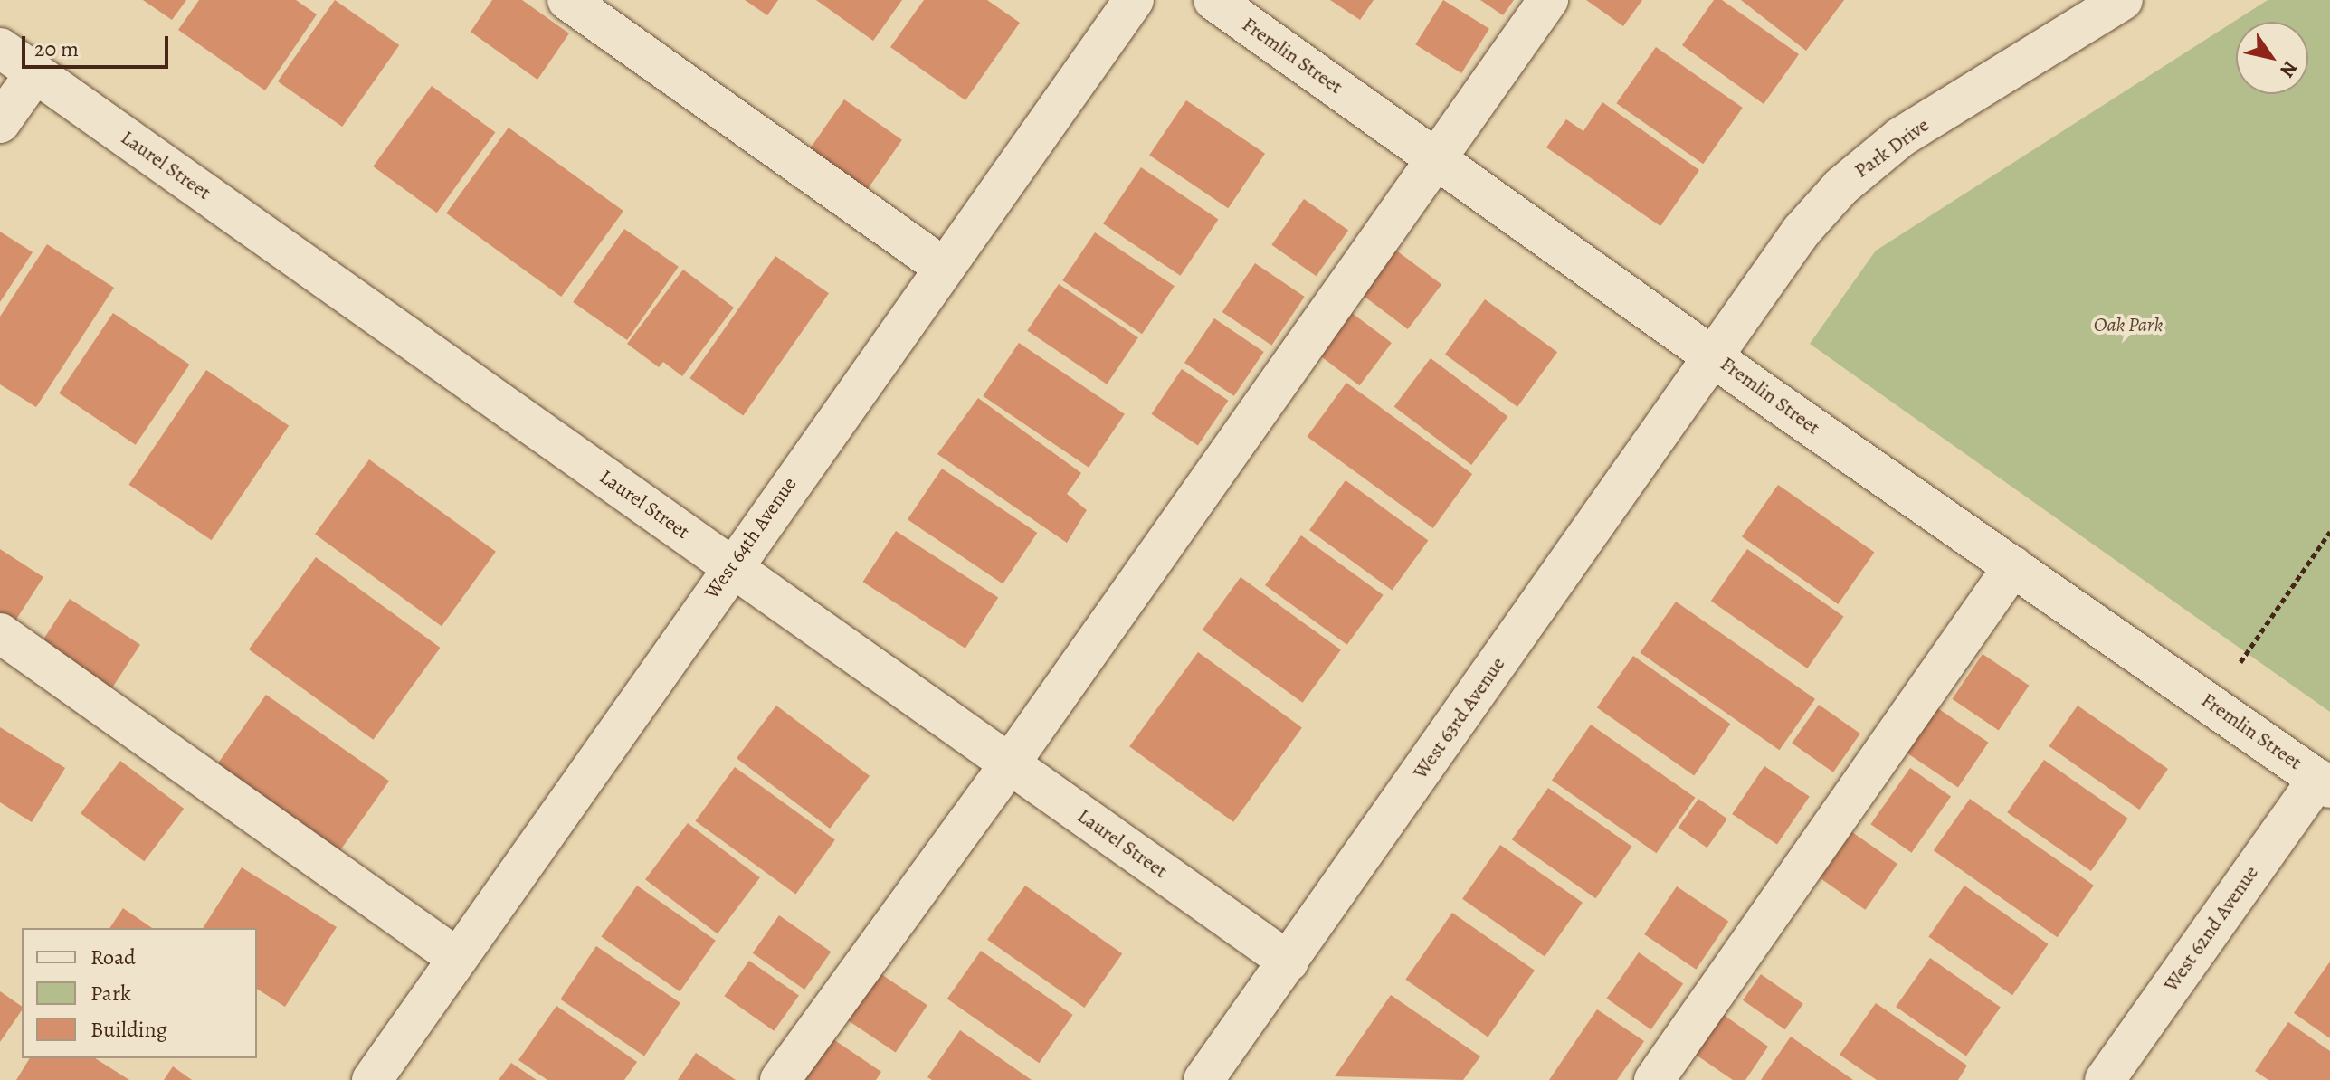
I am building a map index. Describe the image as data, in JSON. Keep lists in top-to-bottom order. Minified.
{"streets":{"street":["Fremlin Street","Park Drive","Laurel Street","West 64th Avenue","West 63rd Avenue","West 62nd Avenue"]},"crossings":[["Fremlin Street","Park Drive"],["Fremlin Street","West 63rd Avenue"],["Fremlin Street","West 62nd Avenue"],["Park Drive","West 63rd Avenue"],["Laurel Street","West 64th Avenue"],["Laurel Street","West 63rd Avenue"]],"parks":["Oak Park"],"legend":["Road","Park","Building"],"scale_bar":"20 m","north":"bottom right"}
